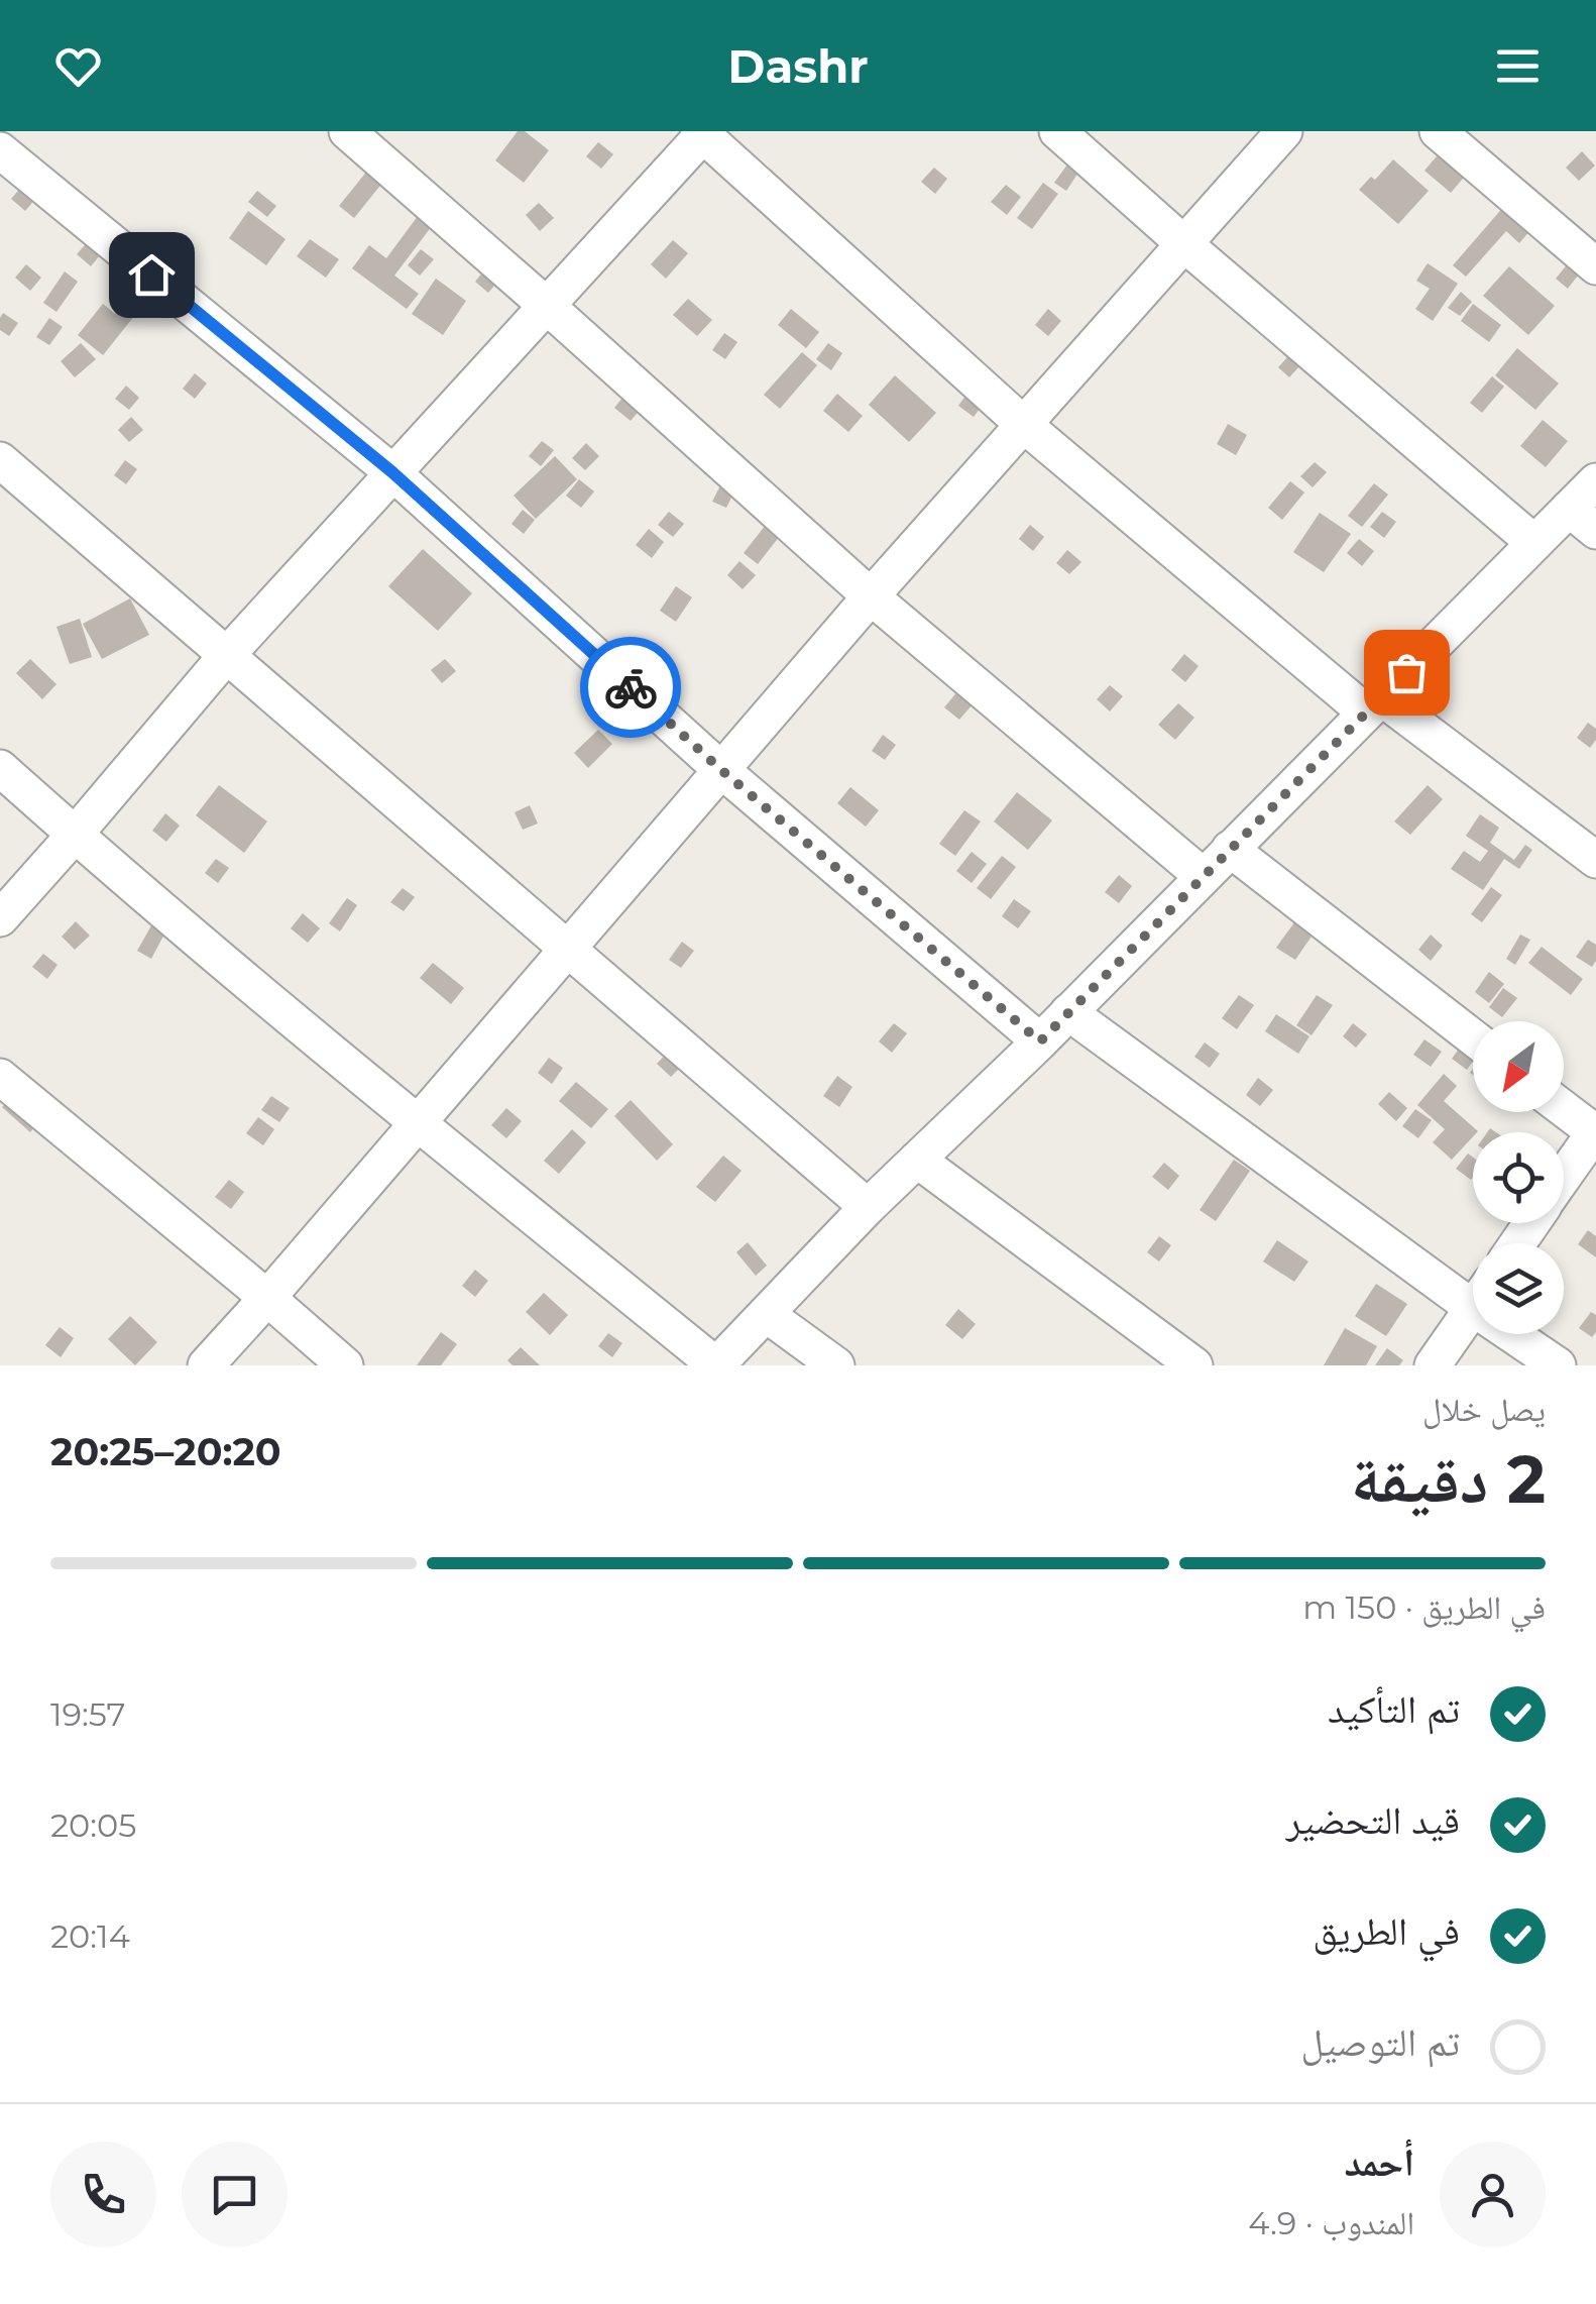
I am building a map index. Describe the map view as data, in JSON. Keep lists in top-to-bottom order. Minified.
{"north":"bottom left","page":{"header":"Dashr","heading":["2 دقيقة","يصل خلال","20:20–20:25"],"panel":["أحمد","المندوب · 4.9"],"bar":"في الطريق · 150 m","list":[["تم التأكيد","19:57"],["قيد التحضير","20:05"],["في الطريق","20:14"],"تم التوصيل"]}}
